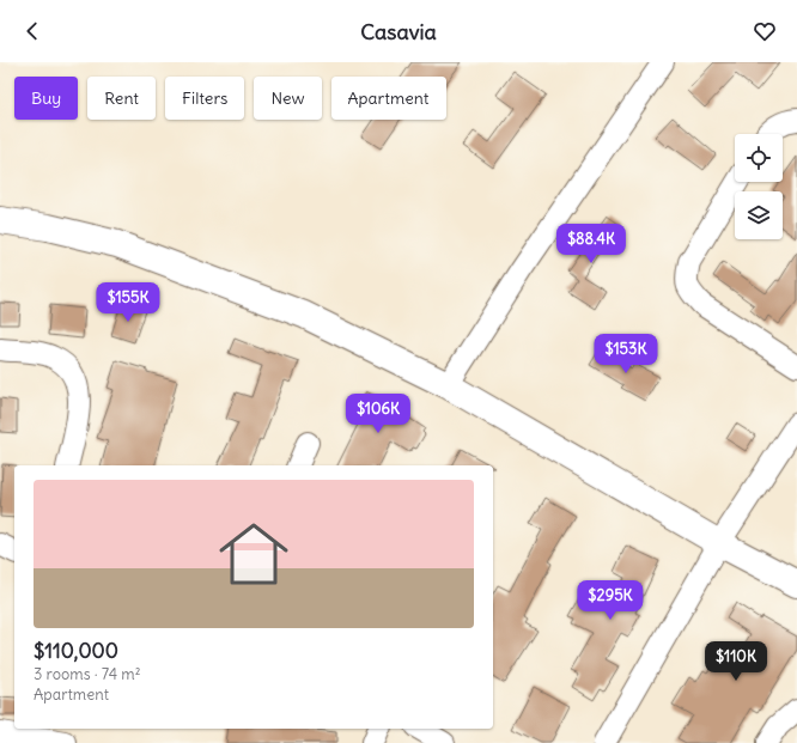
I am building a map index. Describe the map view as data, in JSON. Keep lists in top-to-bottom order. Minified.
{"page":{"header":"Casavia","chip":["Buy","Rent","Filters","New","Apartment"],"price":["$88.4K","$155K","$153K","$106K","$295K","$110K"],"list":[{"name":"$110,000","note":"3 rooms · 74 m² · Apartment"}]}}
